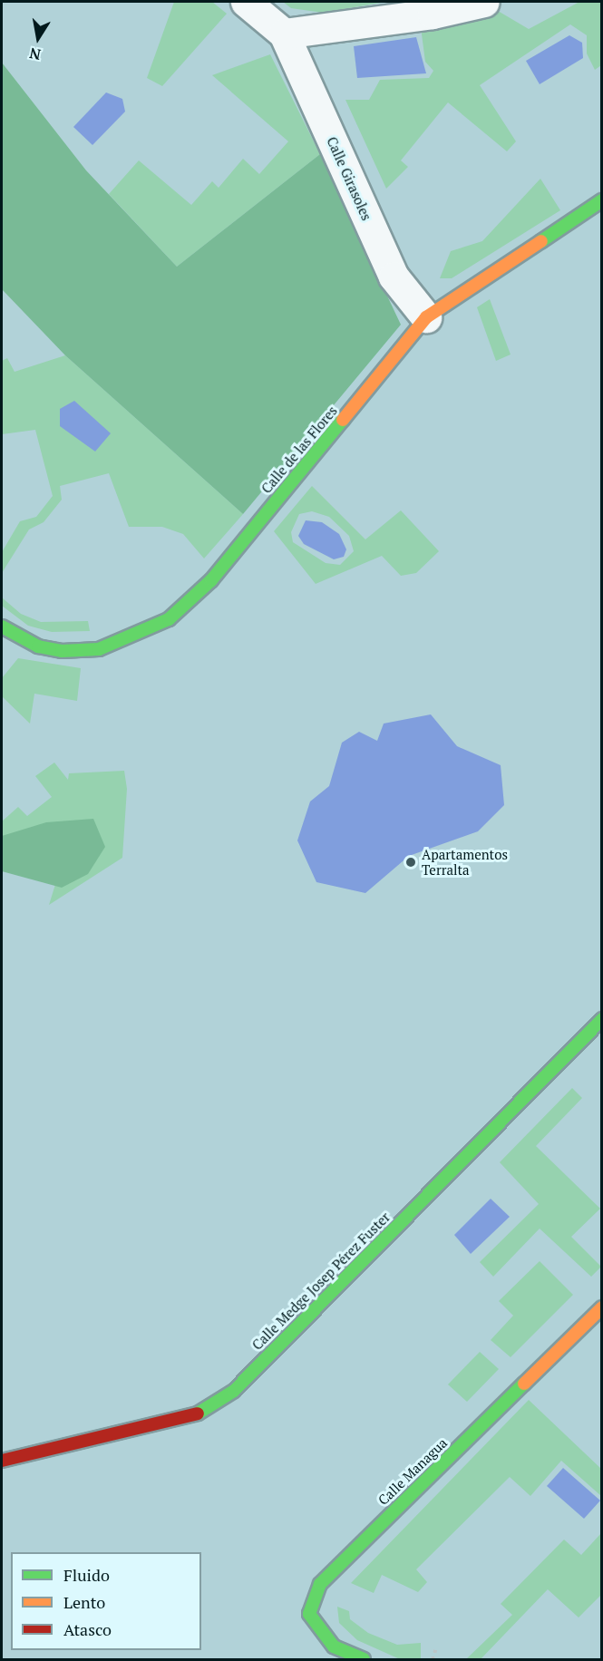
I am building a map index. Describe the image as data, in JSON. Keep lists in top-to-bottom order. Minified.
{"streets":{"street":["Calle Girasoles","Calle de las Flores","Calle Medge Josep Pérez Fuster","Calle Managua"]},"crossings":[["Calle Girasoles","Calle de las Flores"]],"places":["Apartamentos Terralta"],"legend":["Fluido","Lento","Atasco"],"north":"bottom"}
